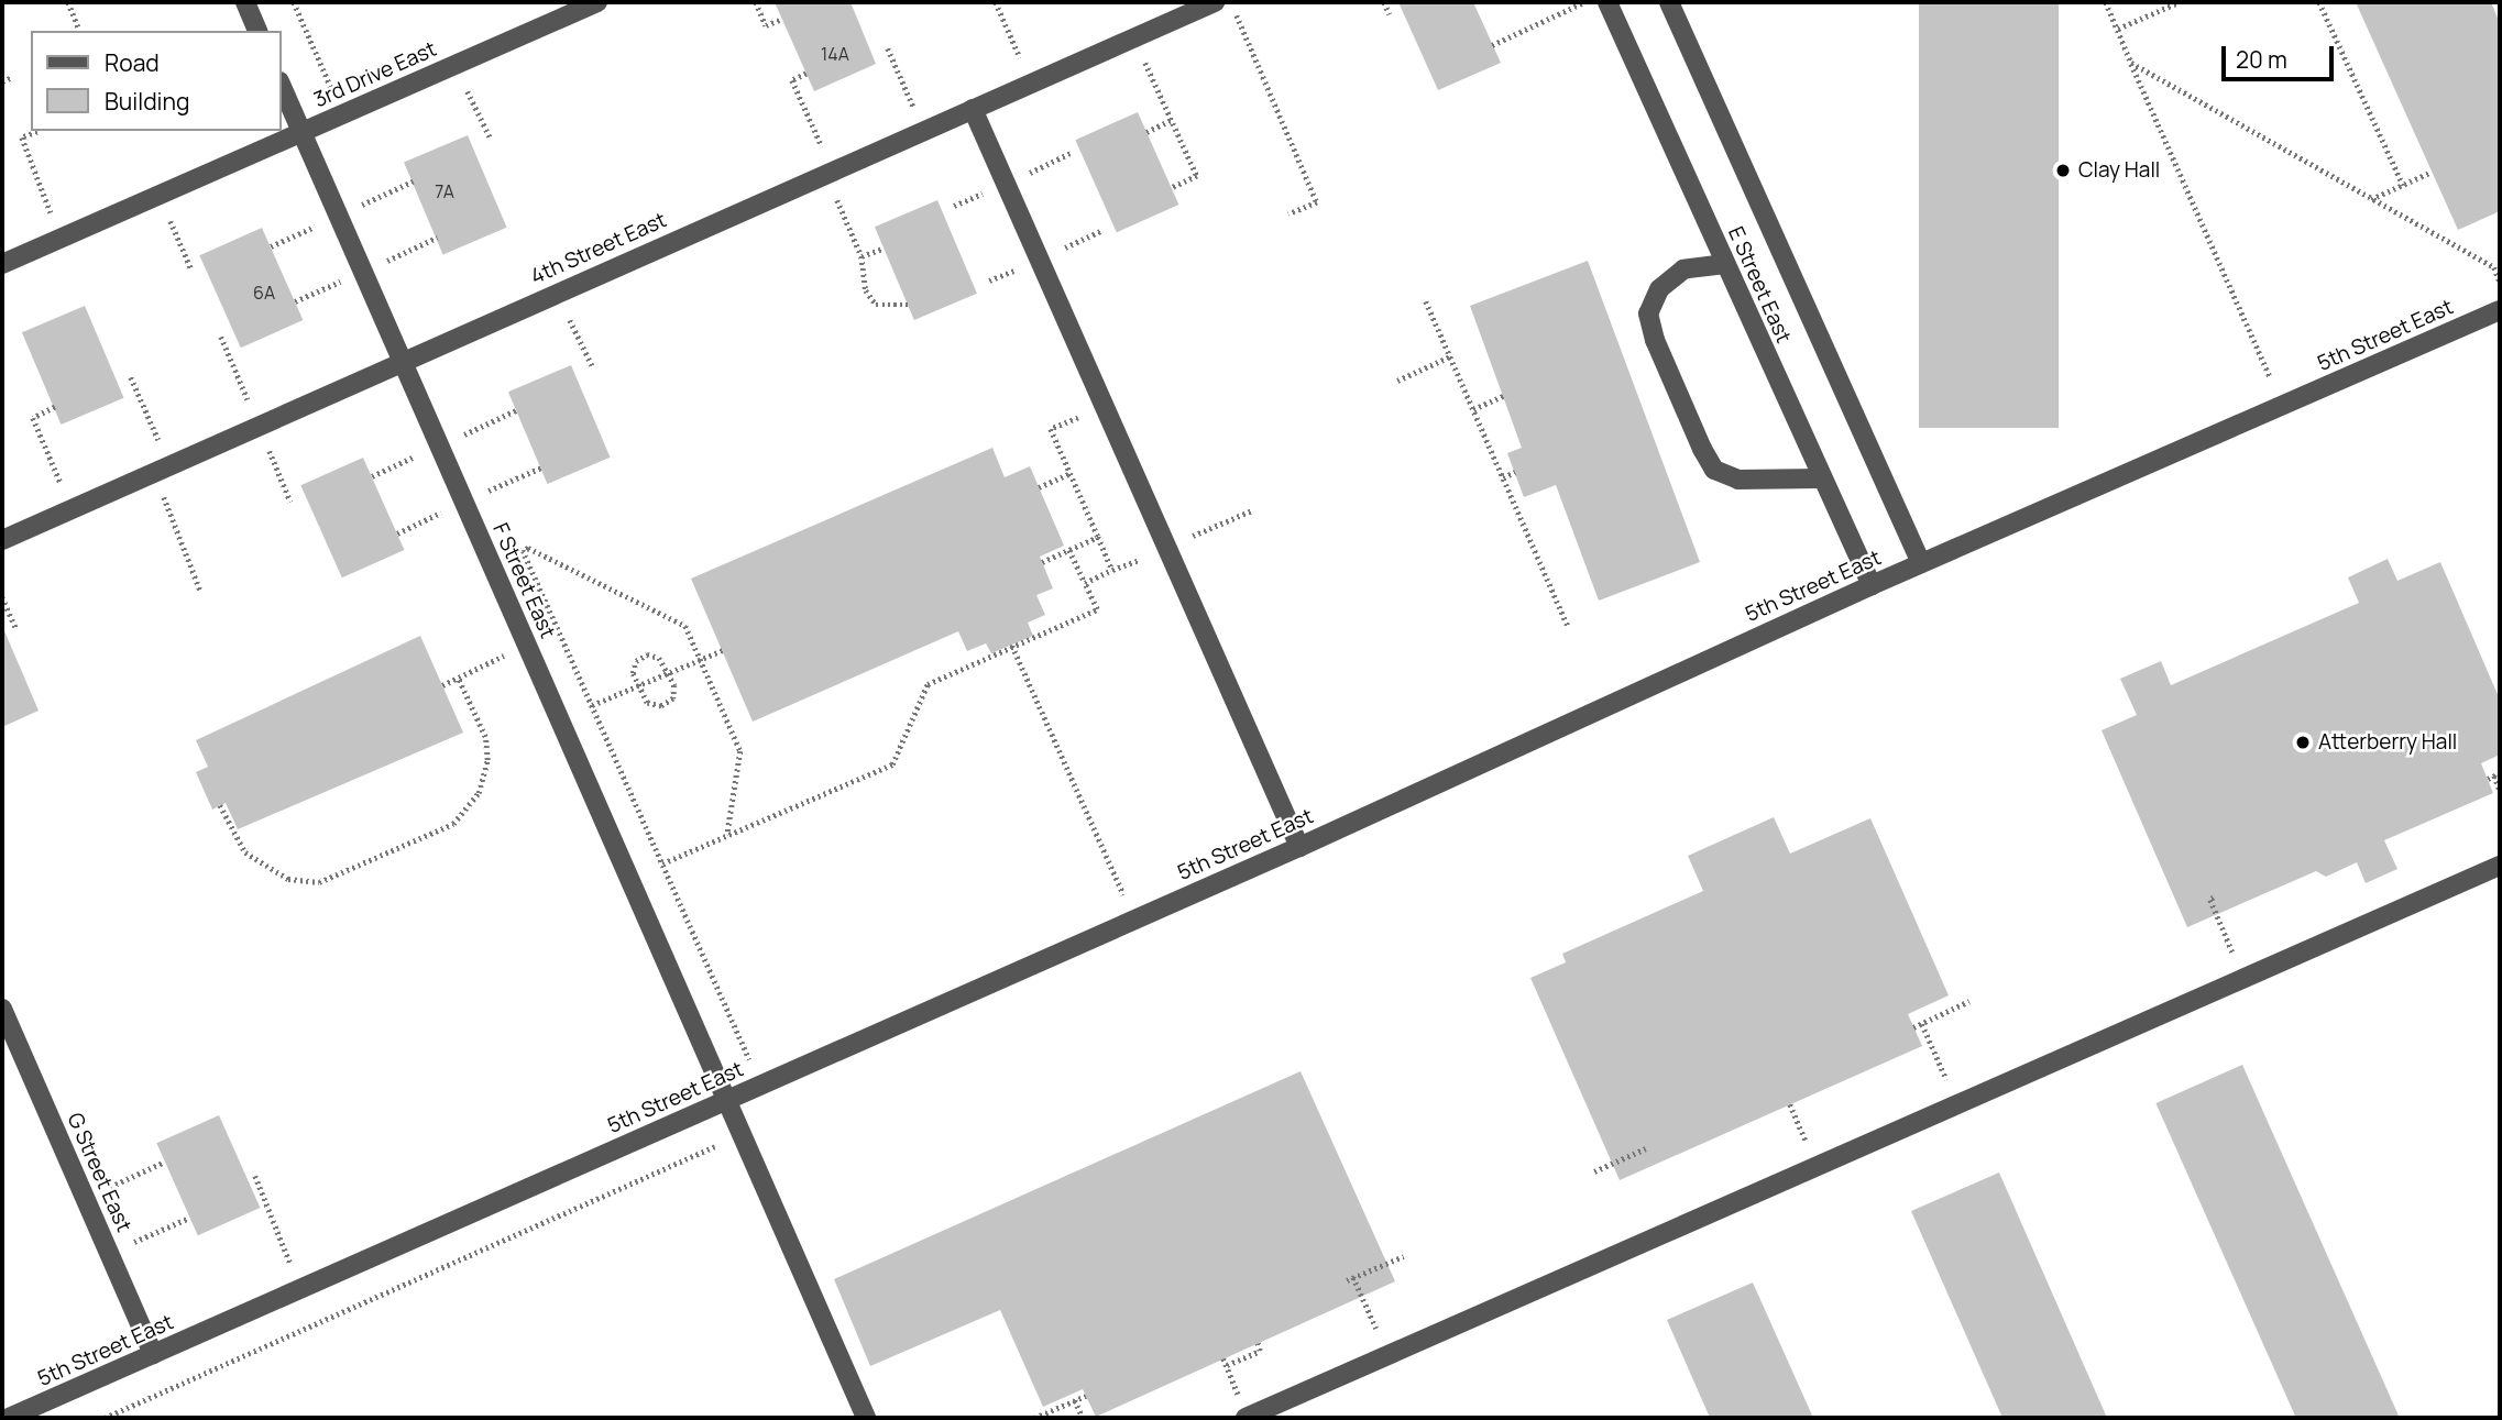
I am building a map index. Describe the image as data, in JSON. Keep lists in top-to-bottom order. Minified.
{"streets":{"street":["3rd Drive East","4th Street East","E Street East","5th Street East","F Street East","G Street East"]},"crossings":[["3rd Drive East","F Street East"],["4th Street East","F Street East"],["E Street East","5th Street East"],["5th Street East","F Street East"],["5th Street East","G Street East"]],"places":["Clay Hall","Atterberry Hall"],"house_numbers":["14A","7A","6A"],"legend":["Road","Building"],"scale_bar":"20 m"}
